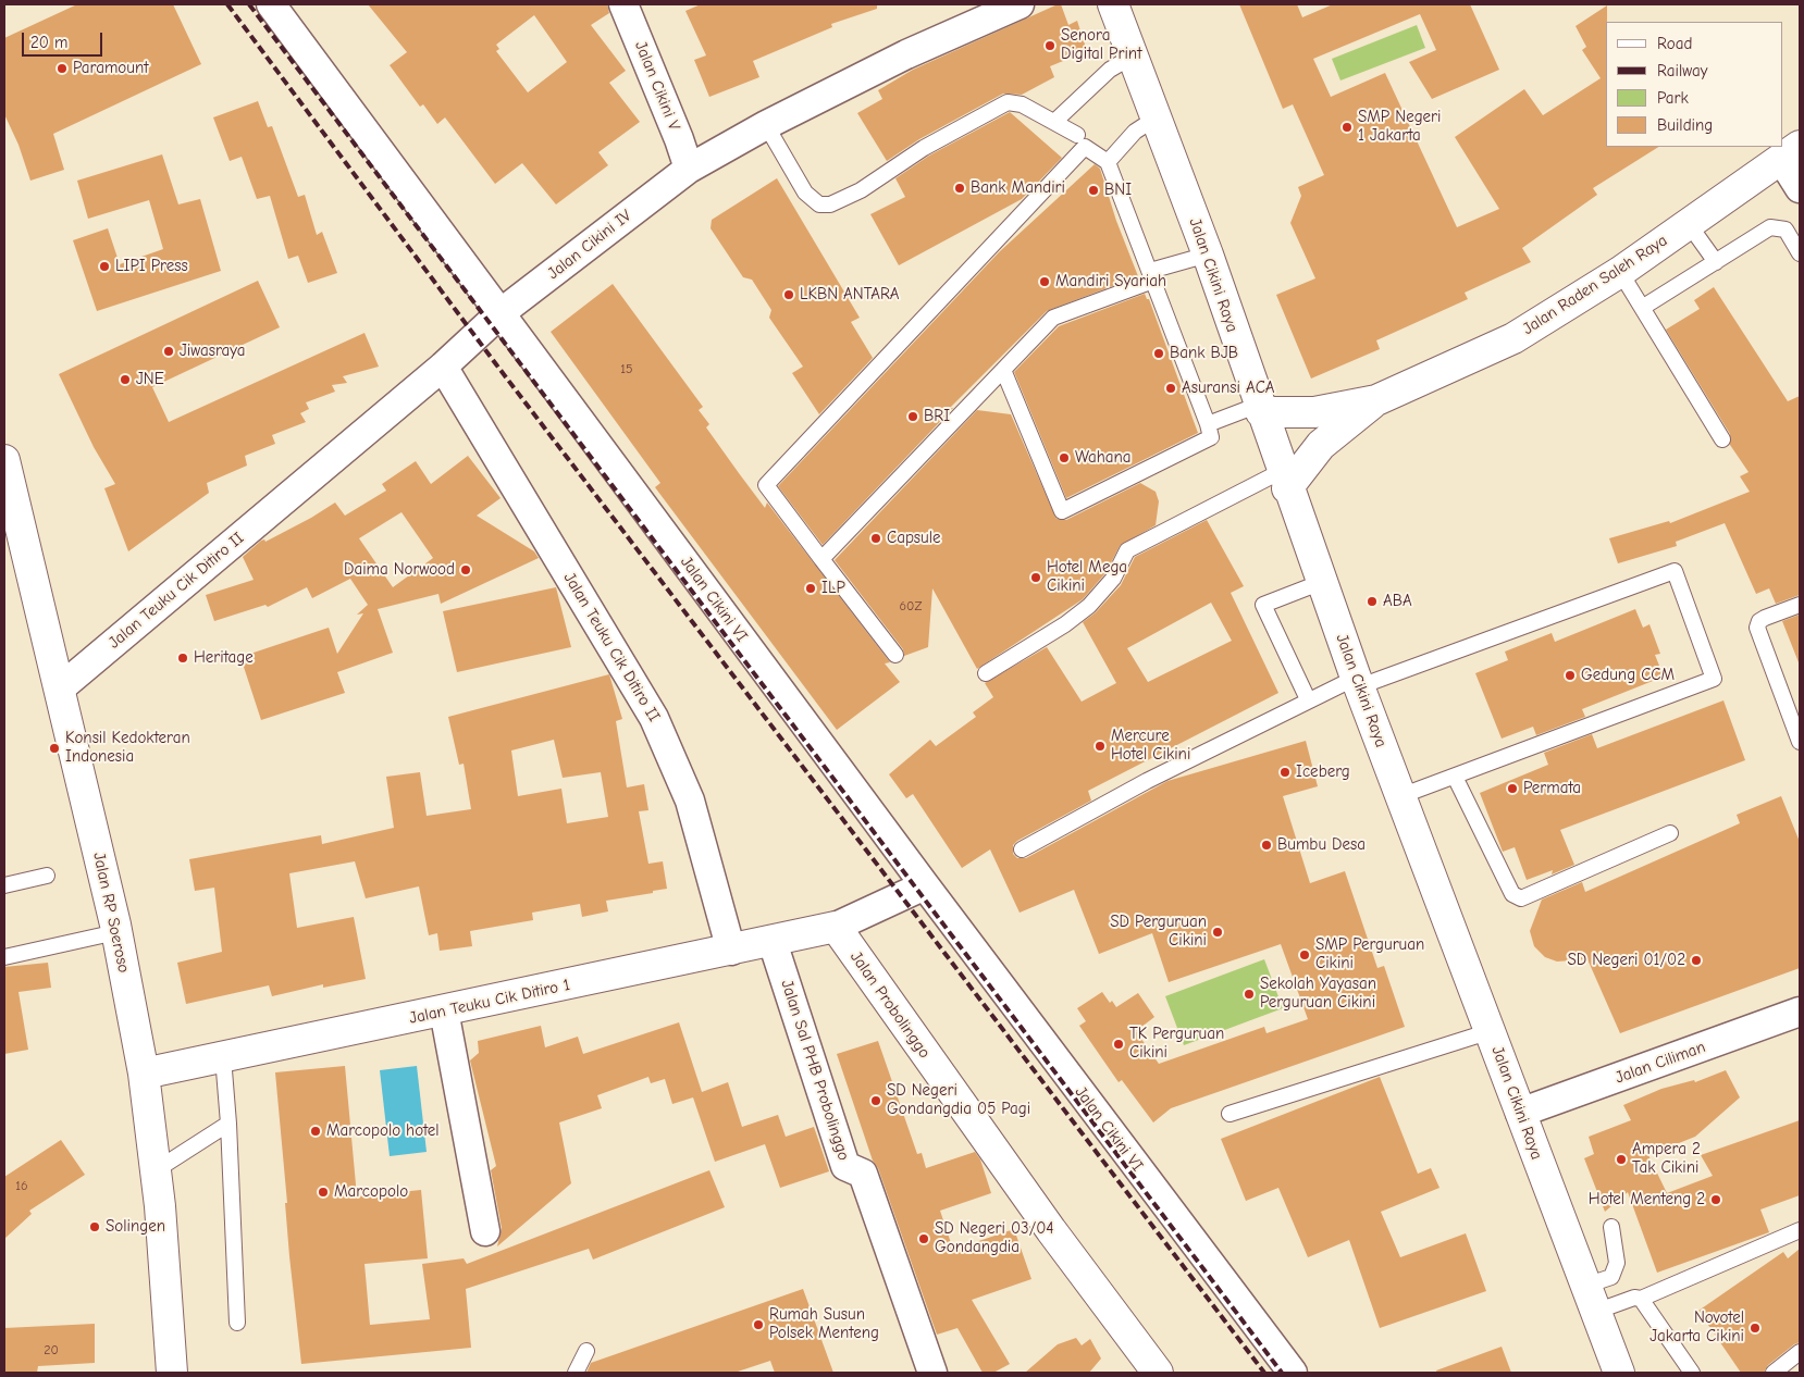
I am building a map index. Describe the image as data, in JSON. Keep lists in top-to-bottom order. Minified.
{"streets":{"main road":["Jalan Cikini Raya","Jalan Raden Saleh Raya","Jalan RP Soeroso","Jalan Teuku Cik Ditiro 1","Jalan Probolinggo"],"street":["Jalan Cikini V","Jalan Cikini IV","Jalan Teuku Cik Ditiro II","Jalan Cikini VI","Jalan Ciliman","Jalan Sal PHB Probolinggo"]},"crossings":[["Jalan Cikini V","Jalan Cikini IV"],["Jalan Cikini IV","Jalan Teuku Cik Ditiro II"],["Jalan Cikini IV","Jalan Cikini VI"],["Jalan Cikini Raya","Jalan Raden Saleh Raya"],["Jalan Cikini Raya","Jalan Ciliman"],["Jalan Teuku Cik Ditiro II","Jalan Cikini VI"],["Jalan Teuku Cik Ditiro II","Jalan RP Soeroso"],["Jalan Teuku Cik Ditiro II","Jalan Teuku Cik Ditiro 1"],["Jalan RP Soeroso","Jalan Teuku Cik Ditiro 1"],["Jalan Teuku Cik Ditiro 1","Jalan Probolinggo"],["Jalan Teuku Cik Ditiro 1","Jalan Sal PHB Probolinggo"]],"places":["Senora Digital Print","Paramount","SMP Negeri 1 Jakarta","Bank Mandiri","BNI","LIPI Press","Mandiri Syariah","LKBN ANTARA","Jiwasraya","Bank BJB","JNE","Asuransi ACA","BRI","Wahana","Capsule","Daima Norwood","Hotel Mega Cikini","ILP","ABA","Heritage","Gedung CCM","Mercure Hotel Cikini","Konsil Kedokteran Indonesia","Iceberg","Permata","Bumbu Desa","SD Perguruan Cikini","SMP Perguruan Cikini","SD Negeri 01/02","Sekolah Yayasan Perguruan Cikini","TK Perguruan Cikini","SD Negeri Gondangdia 05 Pagi","Marcopolo hotel","Ampera 2 Tak Cikini","Marcopolo","Hotel Menteng 2","Solingen","SD Negeri 03/04 Gondangdia","Rumah Susun Polsek Menteng","Novotel Jakarta Cikini"],"house_numbers":["15","60Z","16","20"],"legend":["Road","Railway","Park","Building"],"scale_bar":"20 m"}
